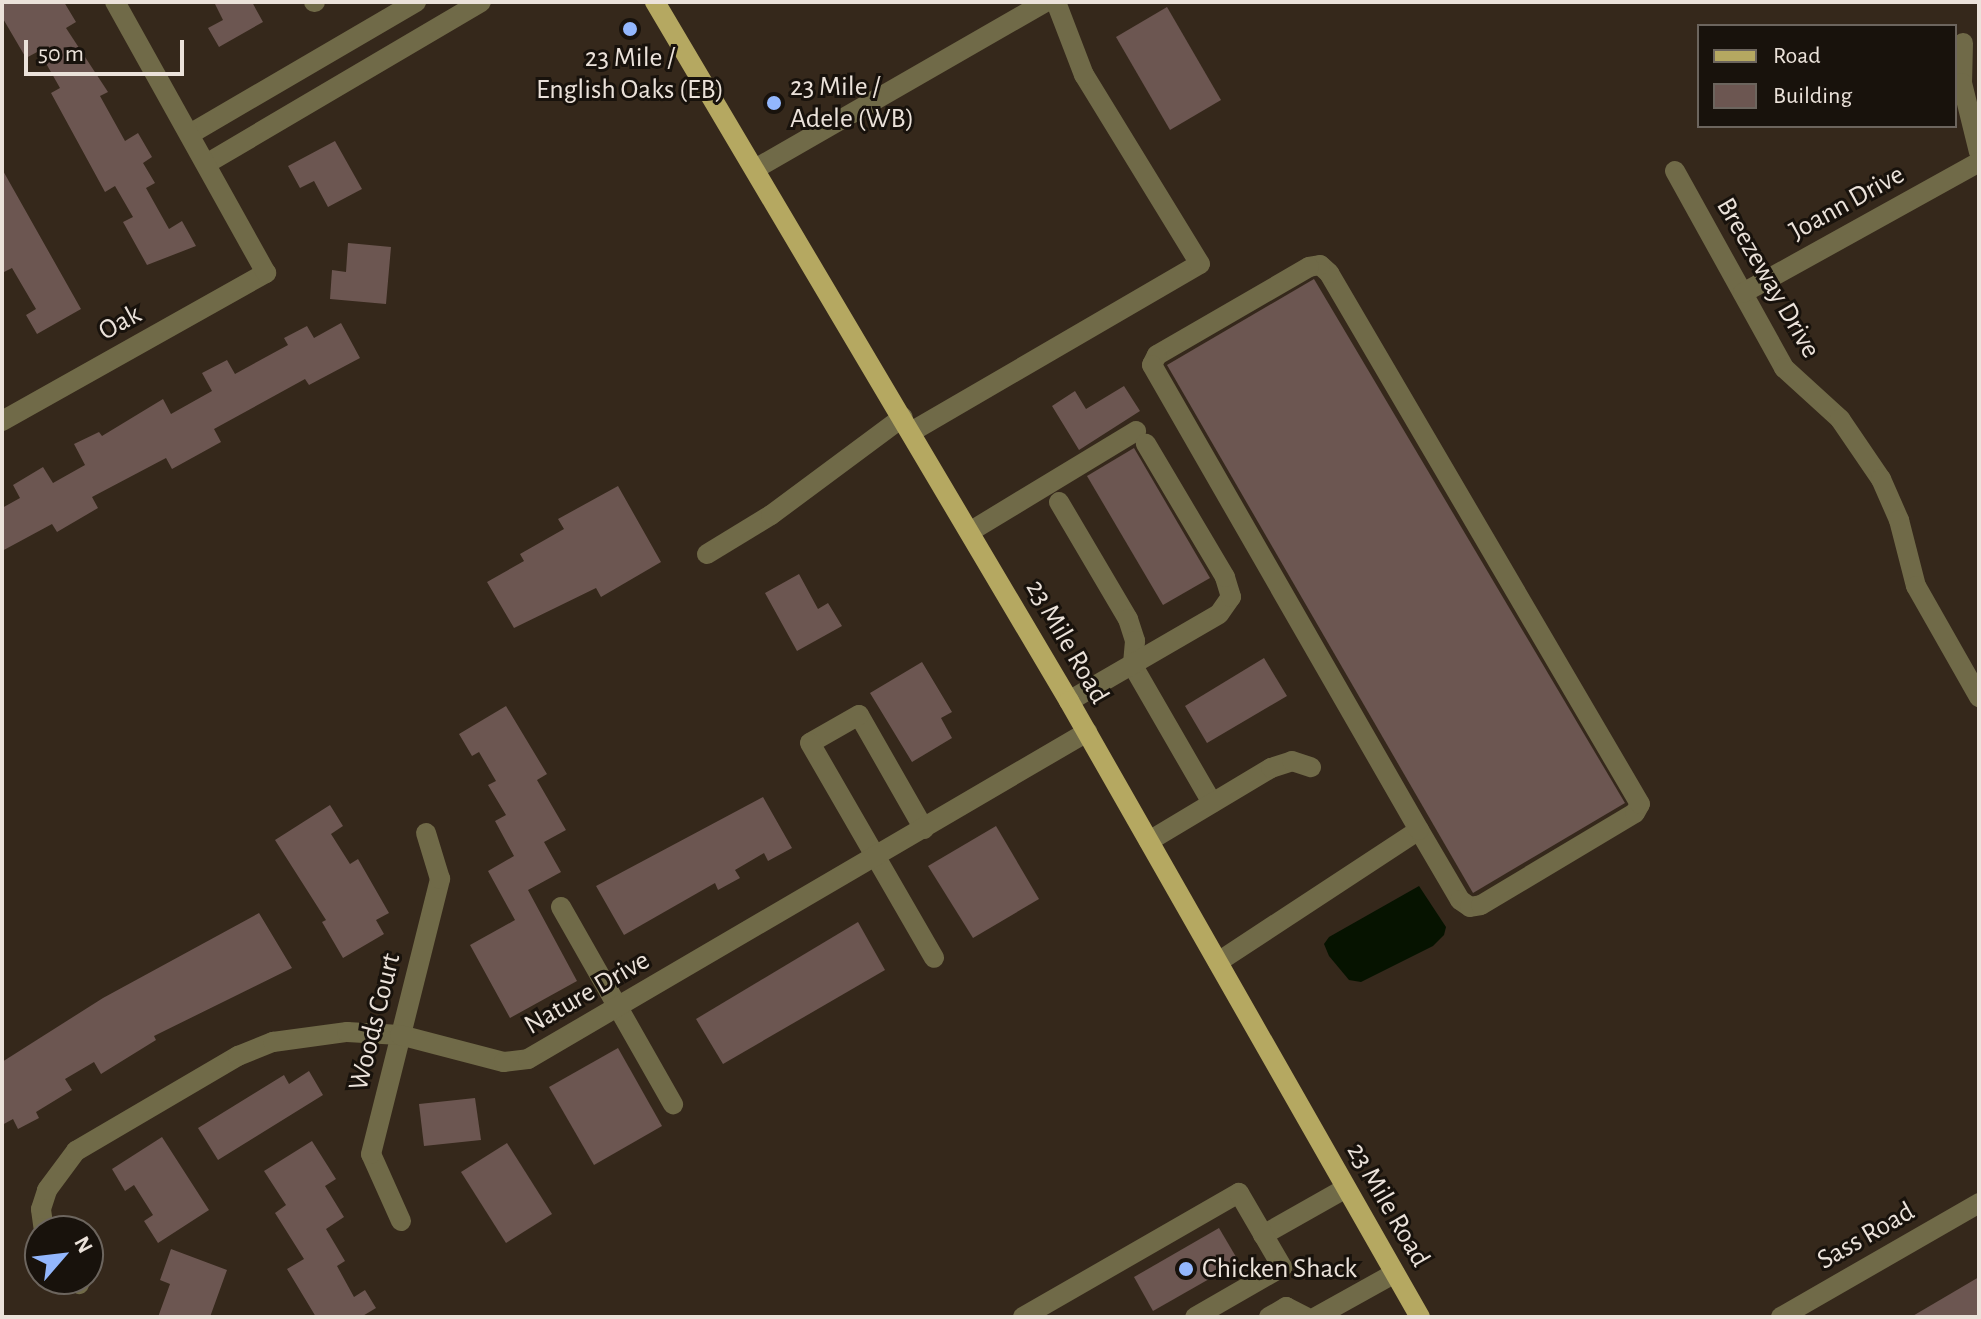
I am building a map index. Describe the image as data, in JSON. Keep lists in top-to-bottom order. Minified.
{"streets":{"main road":["23 Mile Road"],"street":["Joann Drive","Breezeway Drive","Oak","Nature Drive","Woods Court","Sass Road"]},"crossings":[["Joann Drive","Breezeway Drive"],["23 Mile Road","Nature Drive"],["Nature Drive","Woods Court"]],"places":["23 Mile / English Oaks (EB)","23 Mile / Adele (WB)","Chicken Shack"],"legend":["Road","Building"],"scale_bar":"50 m","north":"top right"}
